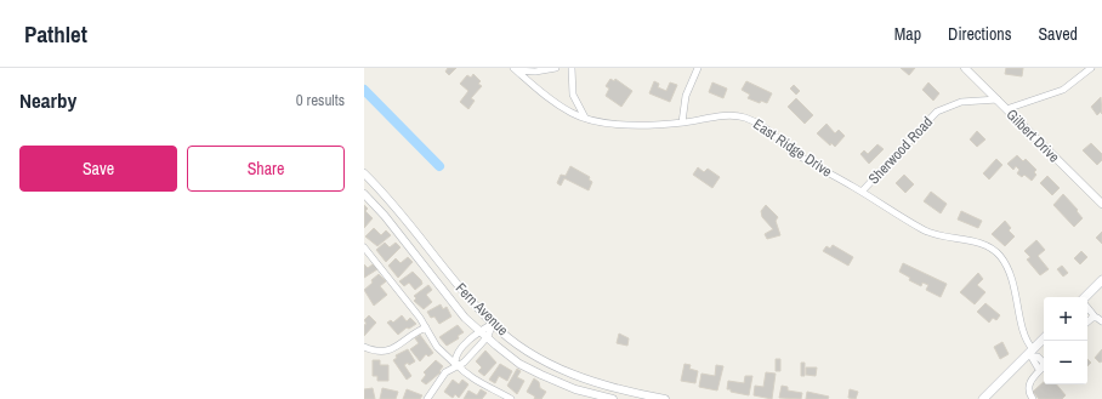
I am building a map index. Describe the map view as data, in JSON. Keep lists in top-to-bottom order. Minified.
{"streets":{"street":["Gilbert Drive","East Ridge Drive","Sherwood Road","Fern Avenue"]},"crossings":[["Gilbert Drive","Sherwood Road"],["East Ridge Drive","Sherwood Road"]],"page":{"header":"Pathlet","nav":["Map","Directions","Saved"],"heading":["Nearby","0 results"],"buttons":["Save","Share"],"map_buttons":["+","−"]}}
